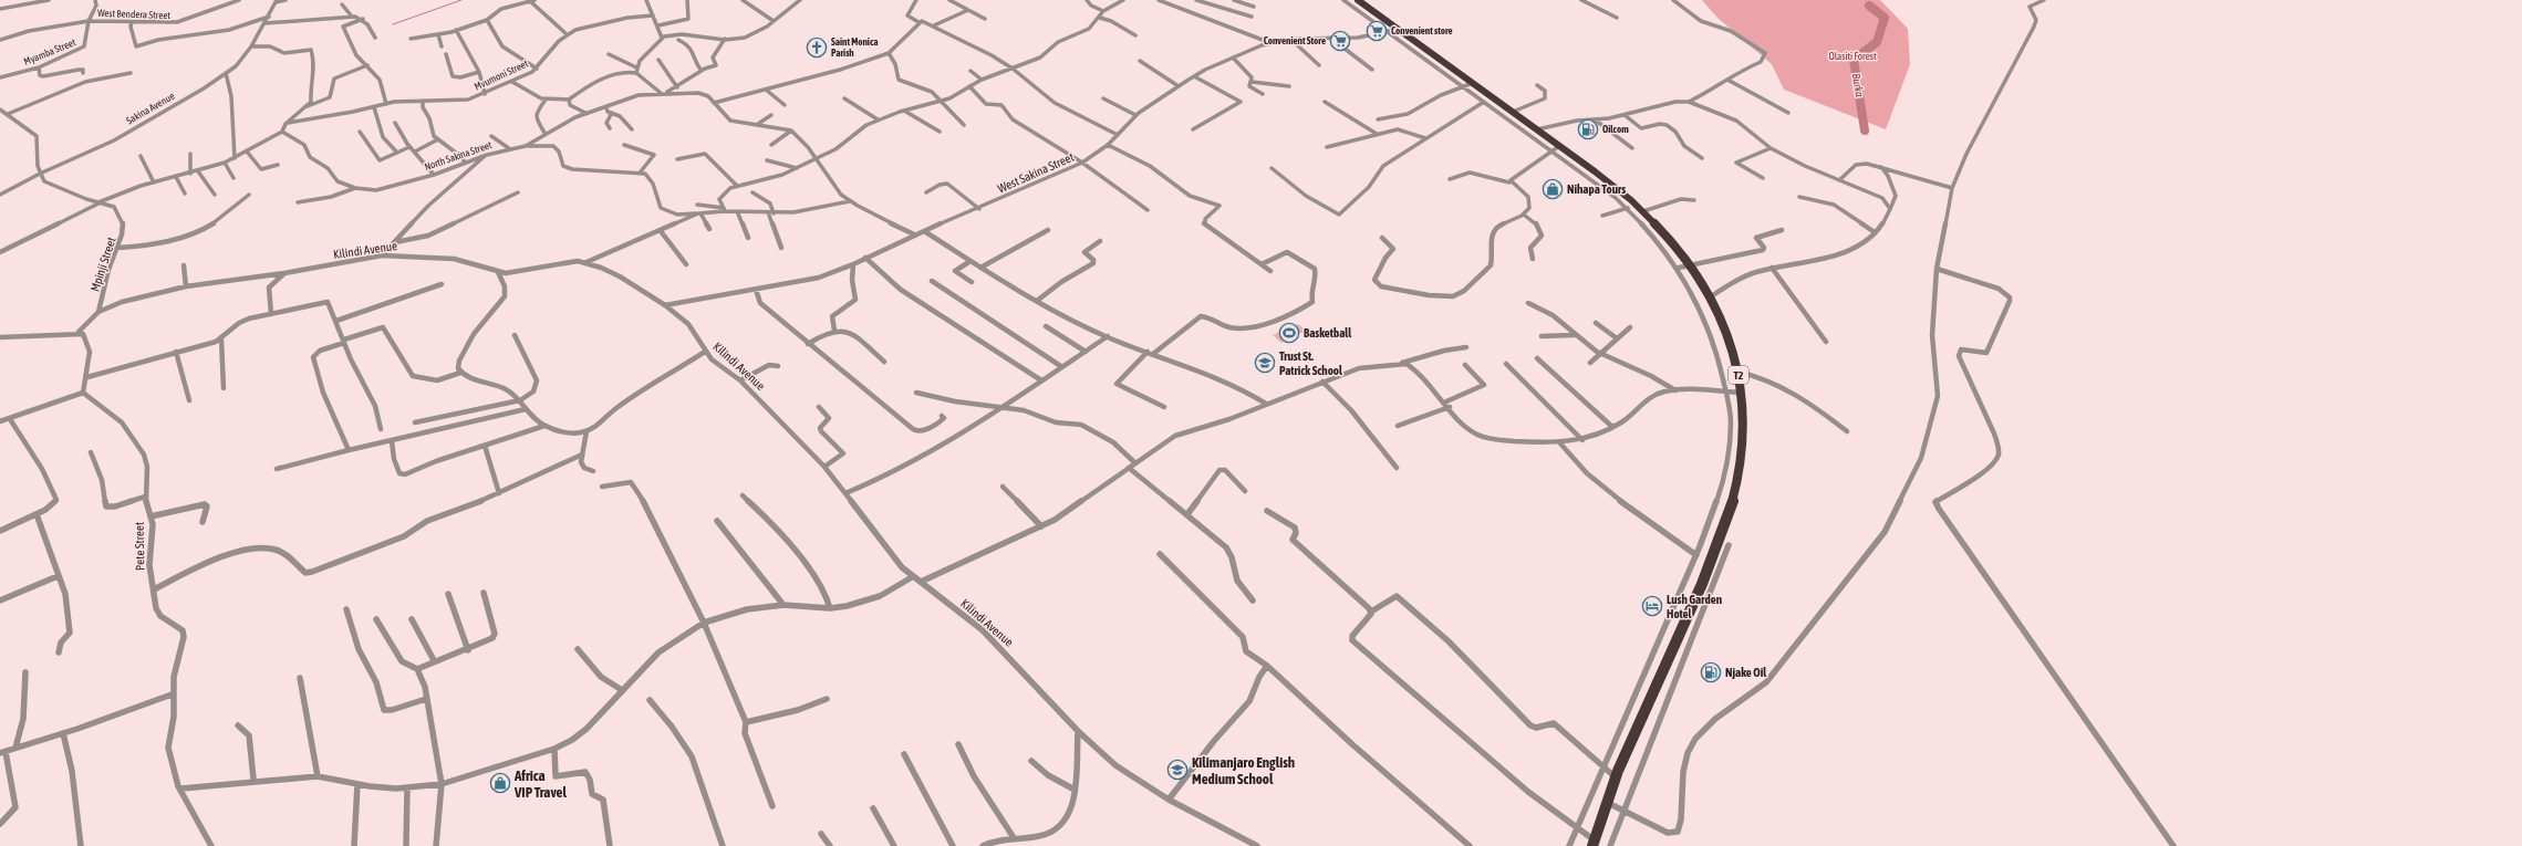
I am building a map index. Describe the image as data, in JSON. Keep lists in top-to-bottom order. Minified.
{"streets":{"highway":["T2"],"street":["West Bendera Street","Myamba Street","Mvumoni Street","Sakina Avenue","North Sakina Street","West Sakina Street","Kilindi Avenue","Mpinji Street","Pete Street"]},"crossings":[["West Bendera Street","Myamba Street"],["Sakina Avenue","Mpinji Street"],["West Sakina Street","Kilindi Avenue"],["West Sakina Street","T2"],["Kilindi Avenue","Mpinji Street"]],"water":["Burka"],"parks":["Olasiti Forest"],"places":{"supermarket":["Convenient store","Convenient Store"],"church":["Saint Monica Parish"],"fuel station":["Oilcom","Njake Oil"],"shop":["Nihapa Tours","Africa VIP Travel"],"sports":["Basketball"],"school or university":["Trust St. Patrick School","Kilimanjaro English Medium School"],"hotel":["Lush Garden Hotel"]}}
